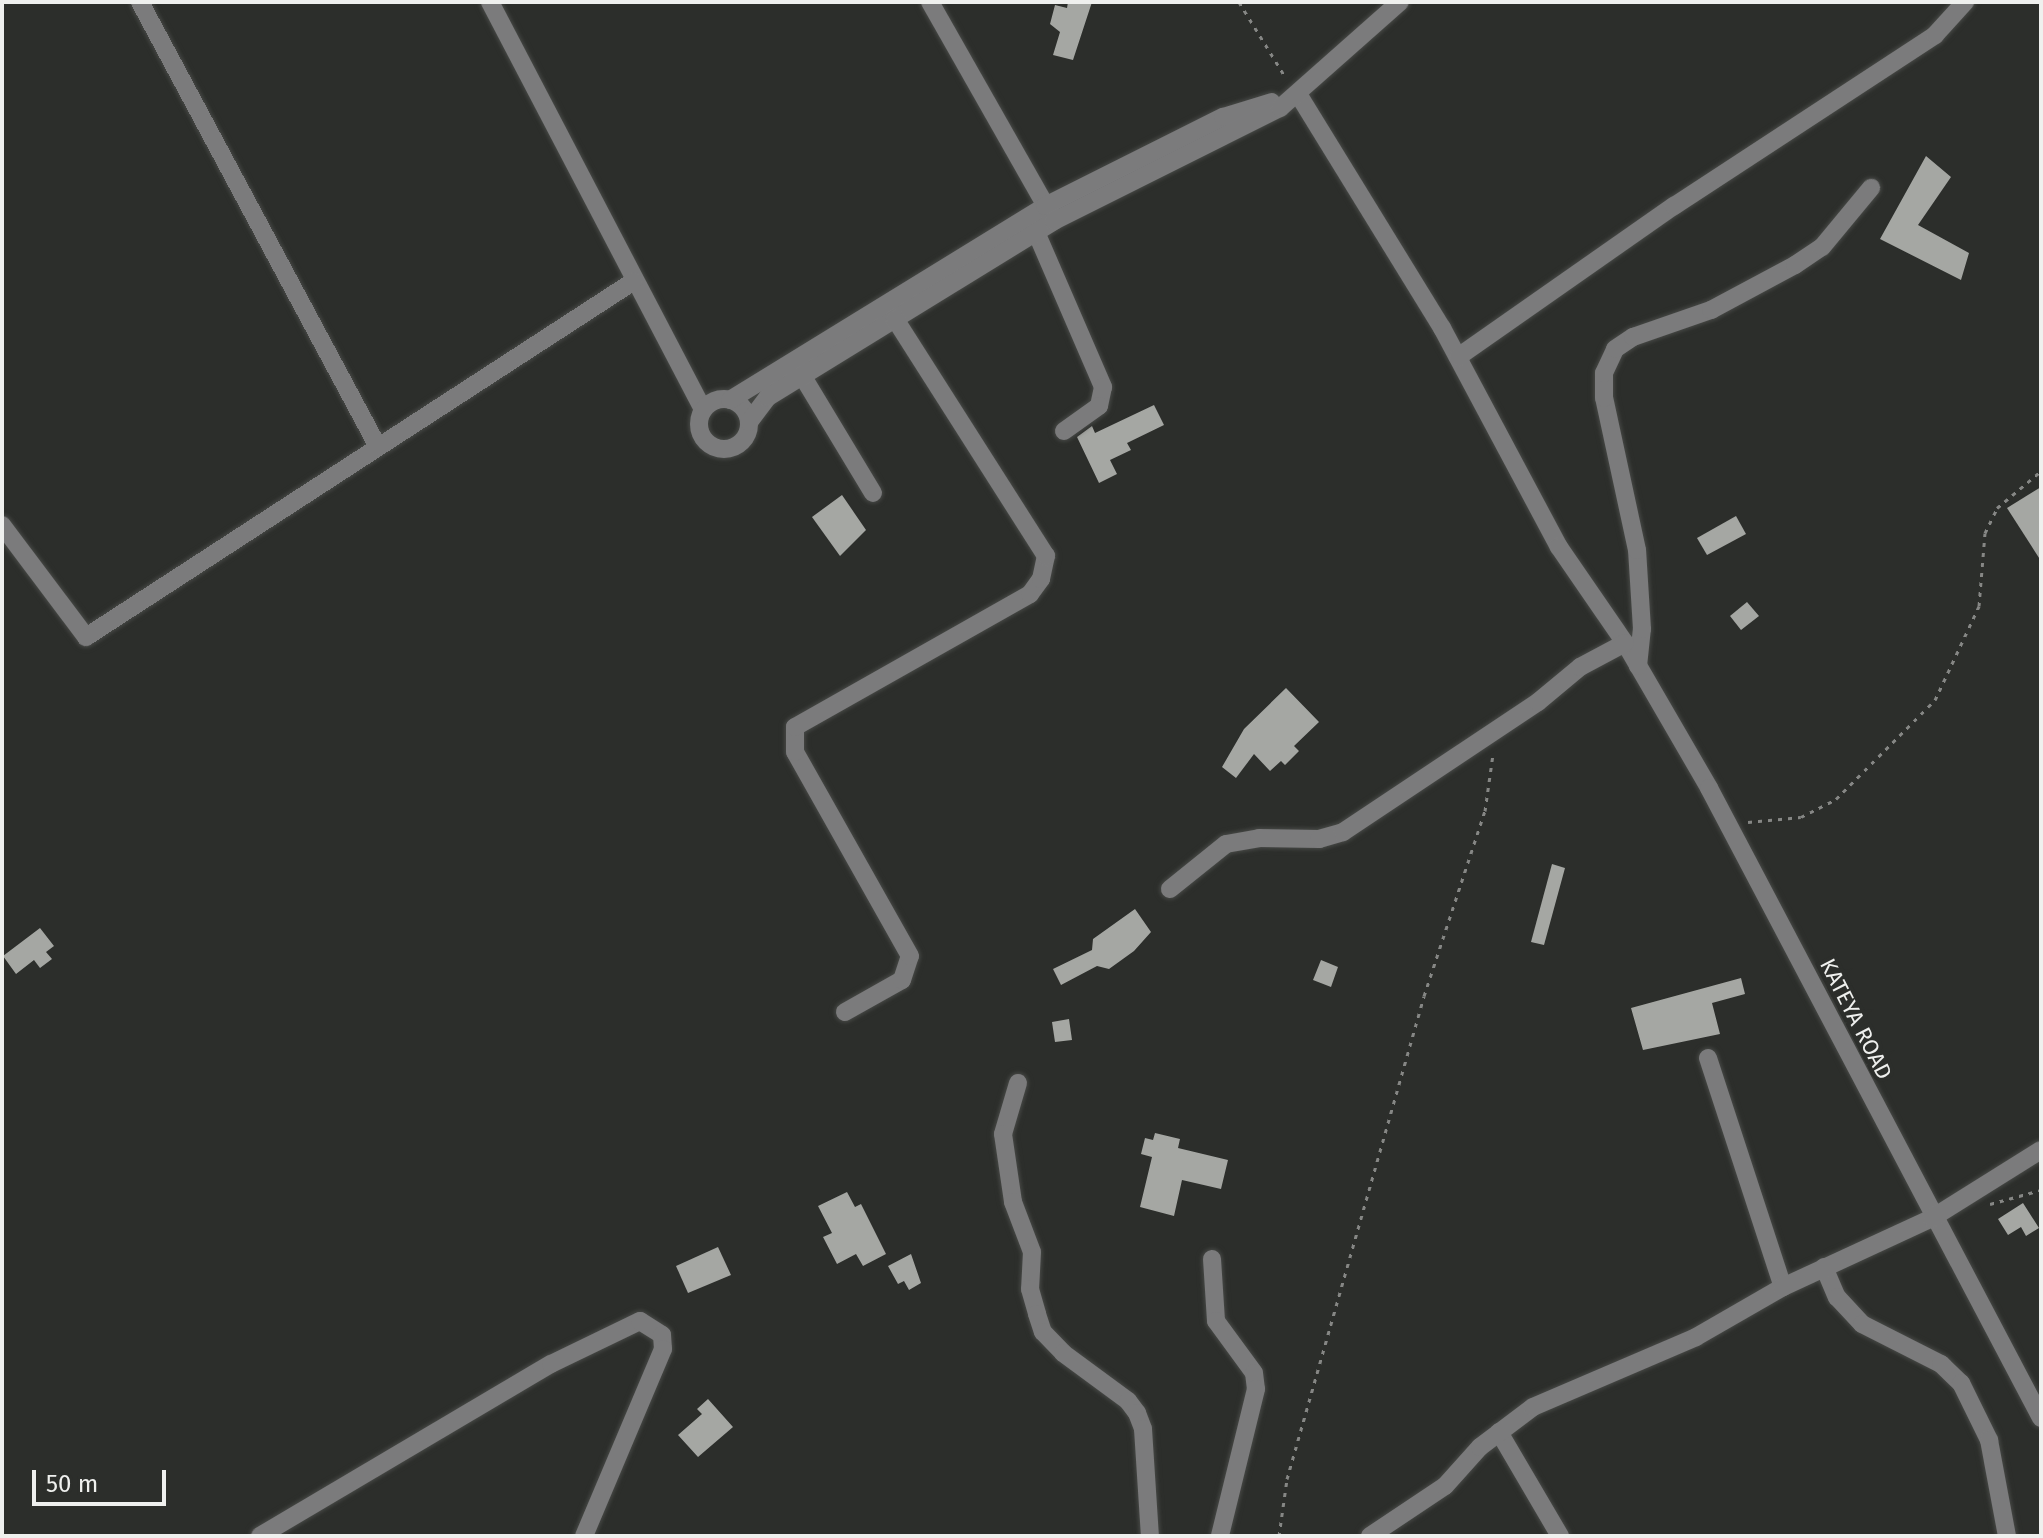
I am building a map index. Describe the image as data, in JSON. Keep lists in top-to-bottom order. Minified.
{"streets":{"street":["KATEYA ROAD"]},"scale_bar":"50 m"}
